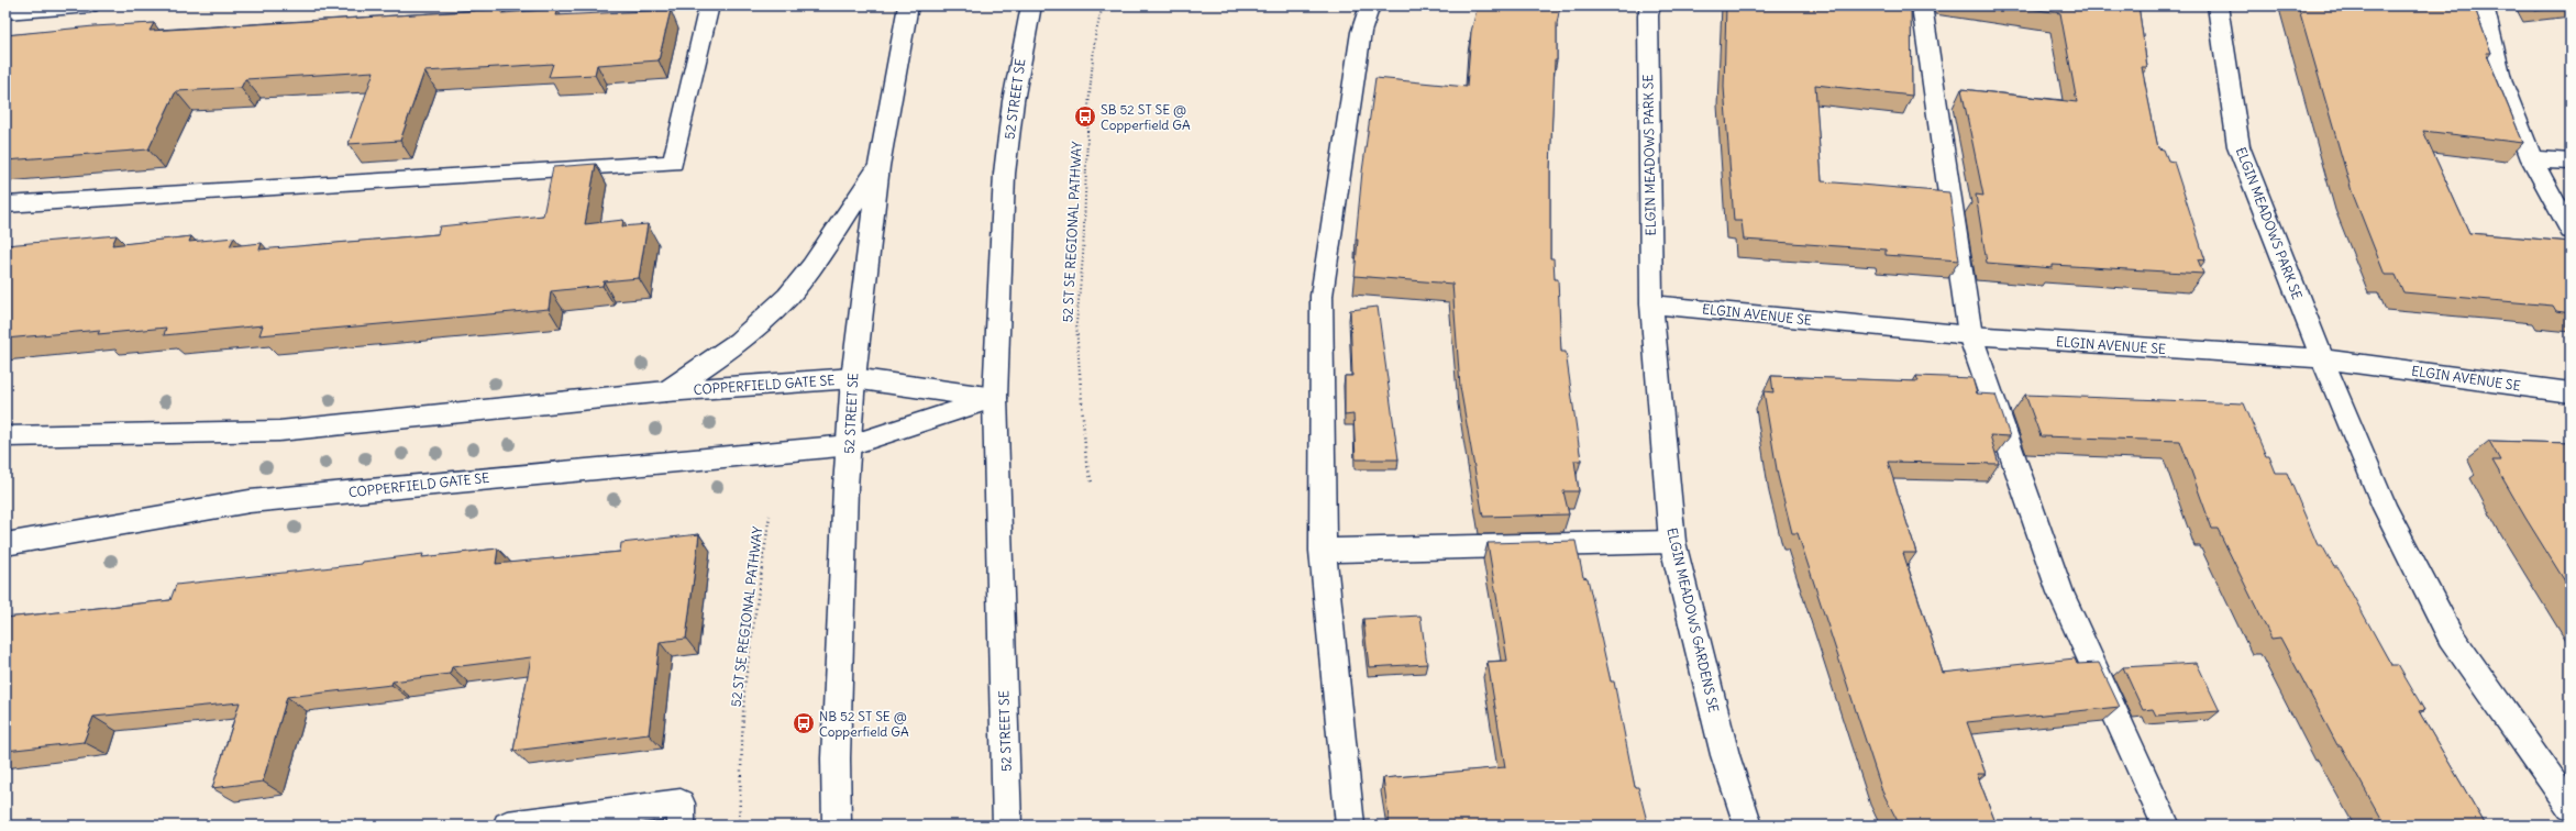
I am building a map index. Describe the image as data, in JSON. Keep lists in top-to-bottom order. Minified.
{"streets":{"street":["52 STREET SE","ELGIN MEADOWS PARK SE","ELGIN AVENUE SE","COPPERFIELD GATE SE","ELGIN MEADOWS GARDENS SE"],"path":["52 ST SE REGIONAL PATHWAY"]},"crossings":[["52 STREET SE","COPPERFIELD GATE SE"],["ELGIN MEADOWS PARK SE","ELGIN AVENUE SE"],["ELGIN MEADOWS PARK SE","ELGIN MEADOWS GARDENS SE"],["ELGIN AVENUE SE","ELGIN MEADOWS GARDENS SE"]],"places":{"bus stop":["SB 52 ST SE @ Copperfield GA","NB 52 ST SE @ Copperfield GA"]}}
